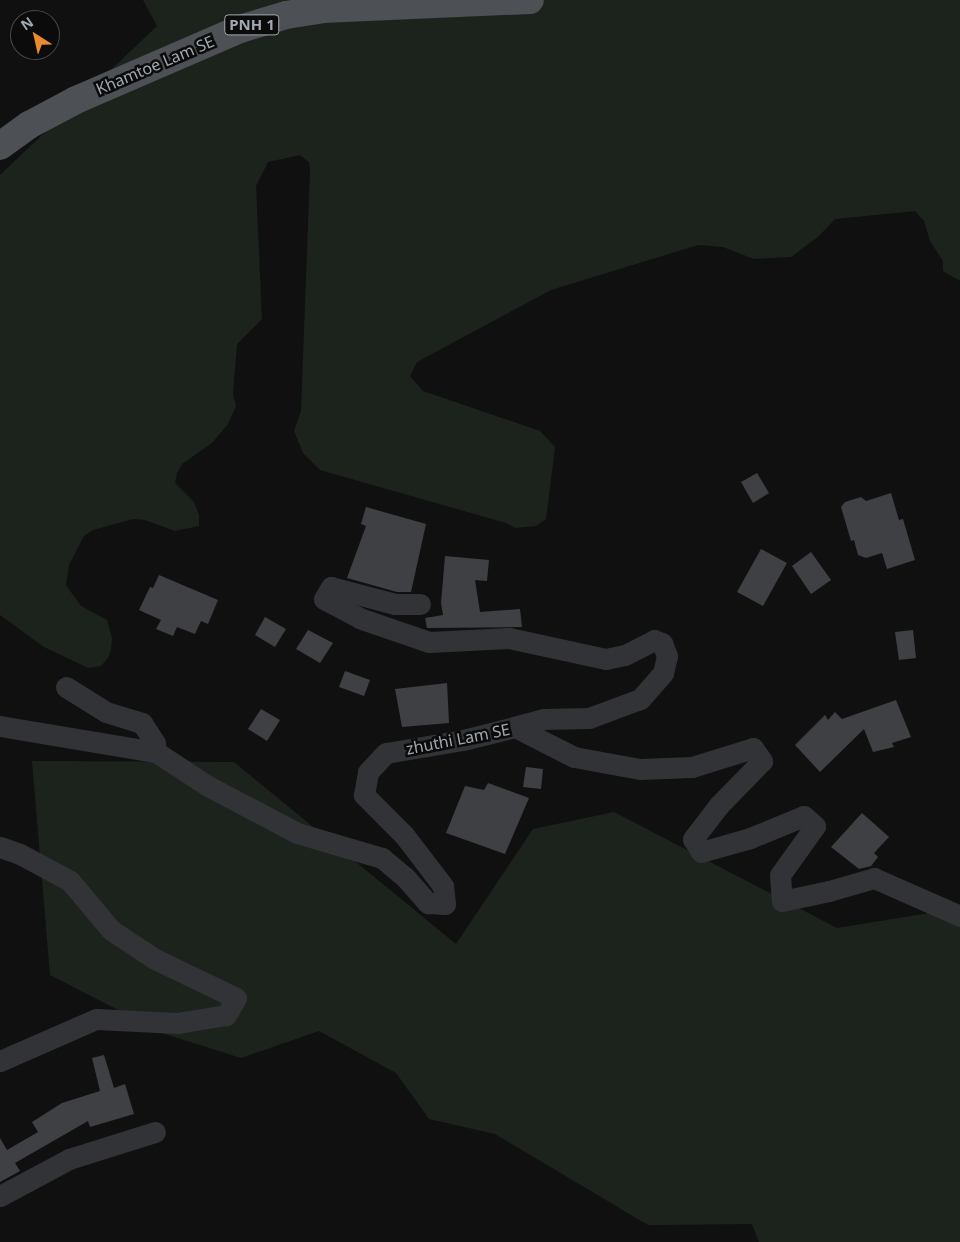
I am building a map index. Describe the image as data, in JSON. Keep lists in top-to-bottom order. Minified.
{"streets":{"main road":["PNH 1","Khamtoe Lam SE"],"street":["zhuthi Lam SE"]},"north":"top left"}
